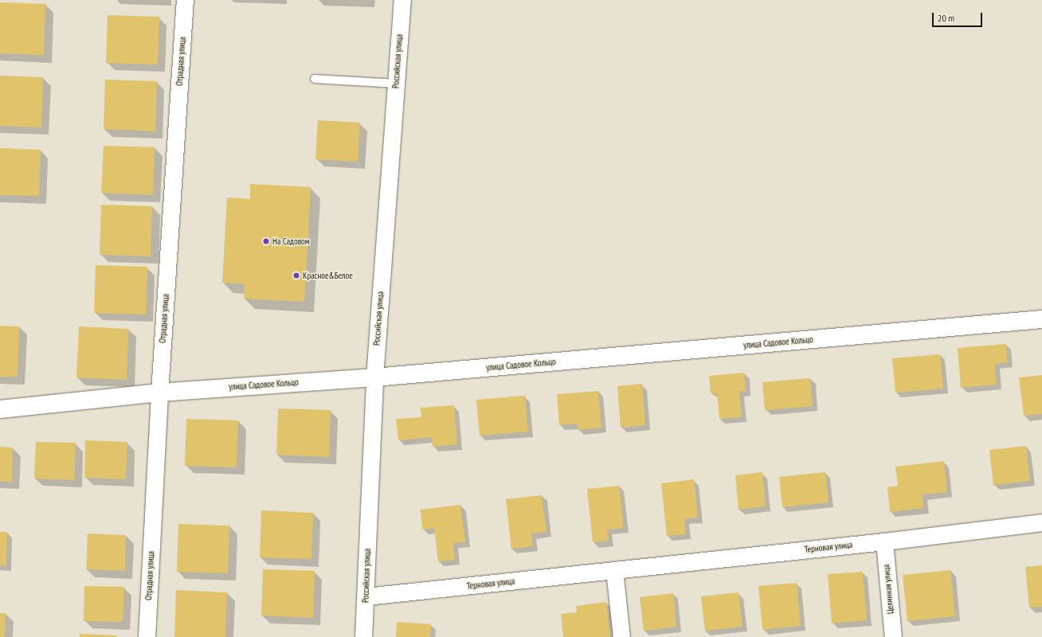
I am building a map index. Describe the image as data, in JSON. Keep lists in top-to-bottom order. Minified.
{"streets":{"street":["Отрадная улица","Российская улица","улица Садовое Кольцо","Терновая улица","Целинная улица"]},"crossings":[["Отрадная улица","улица Садовое Кольцо"],["Российская улица","улица Садовое Кольцо"],["Российская улица","Терновая улица"],["Терновая улица","Целинная улица"]],"places":["На Садовом","Красное&Белое"],"scale_bar":"20 m"}
